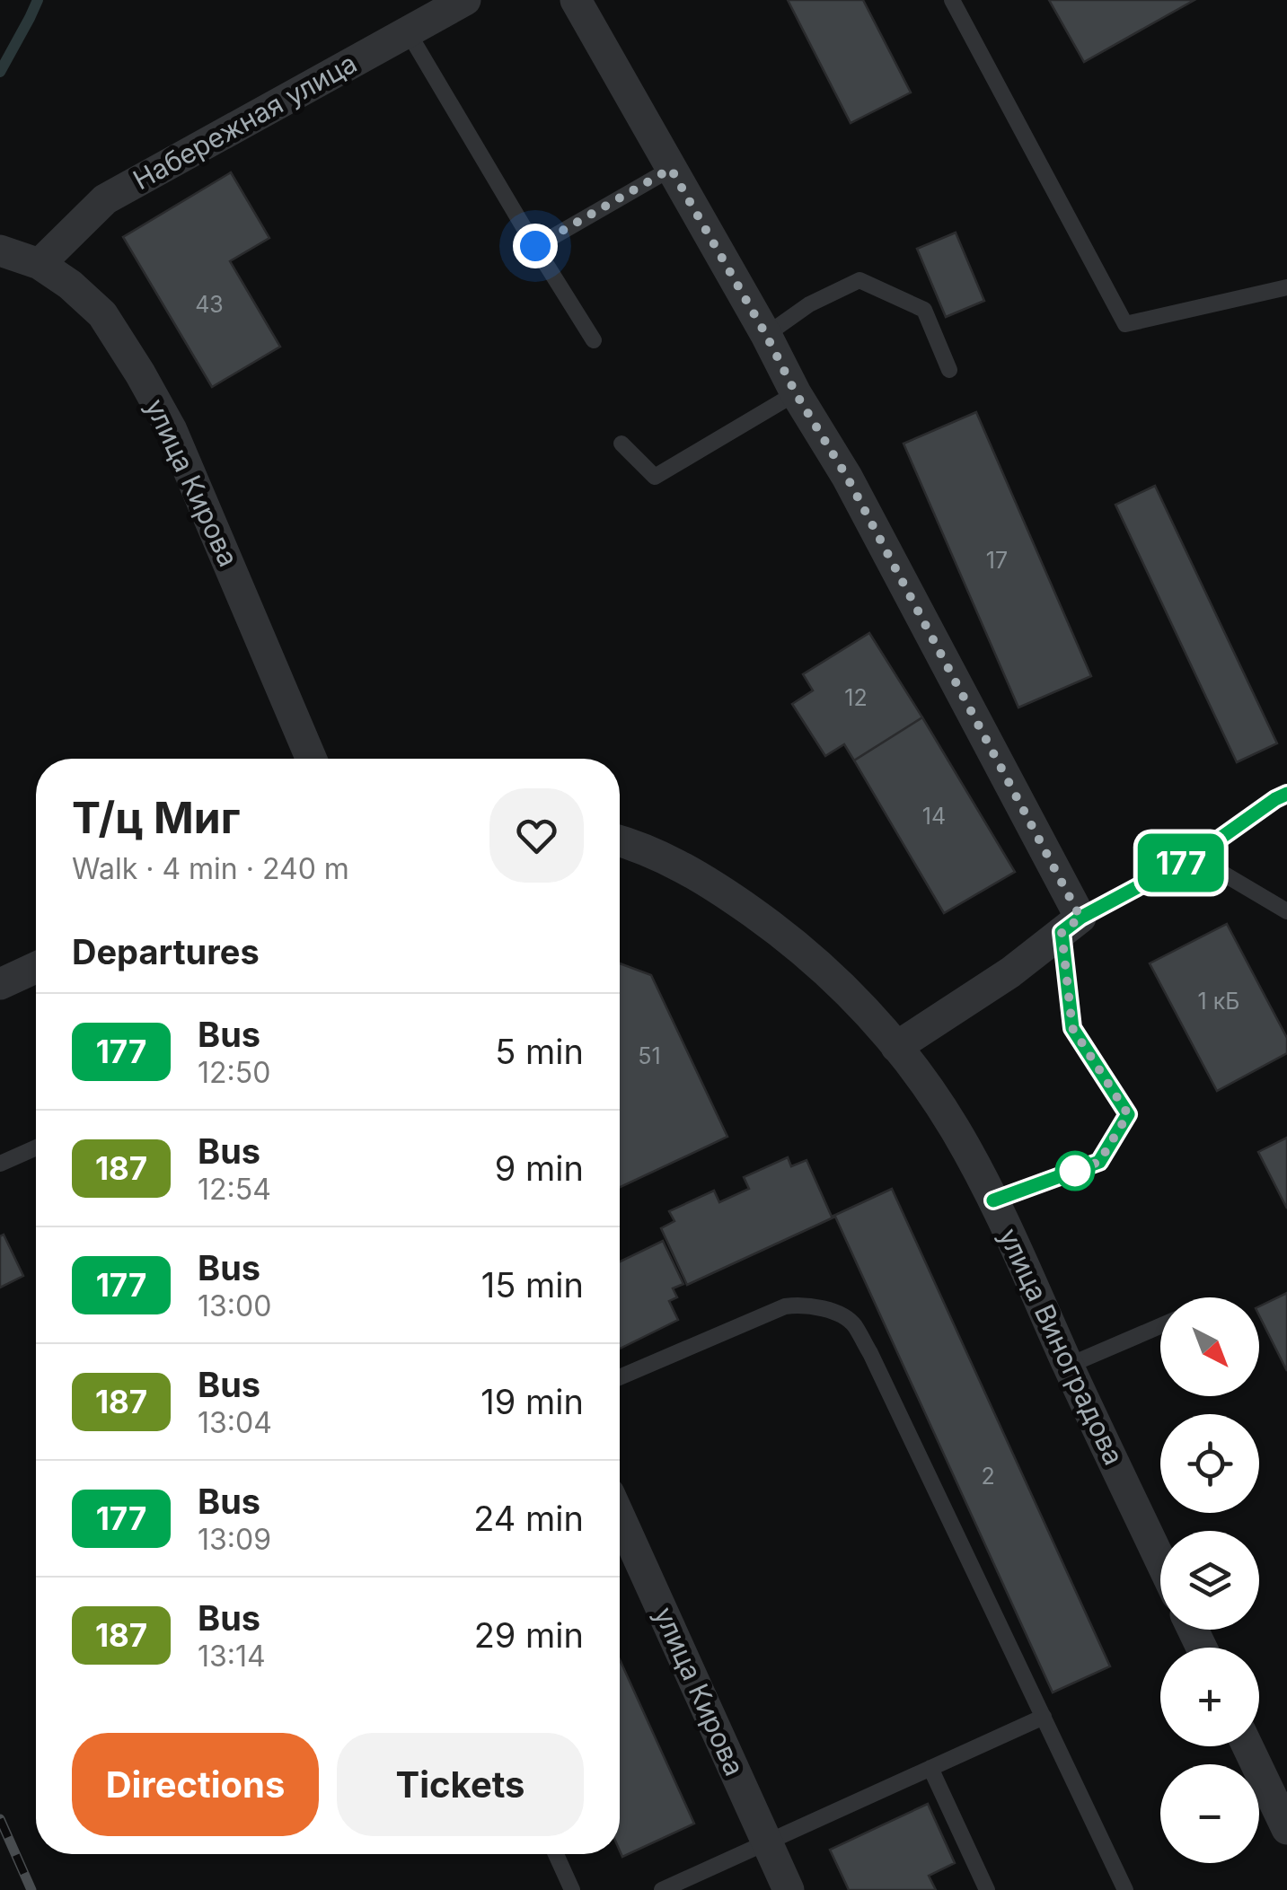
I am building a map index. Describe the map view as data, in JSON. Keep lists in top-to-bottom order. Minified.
{"streets":{"street":["Набережная улица","улица Кирова","улица Виноградова"]},"crossings":[["Набережная улица","улица Кирова"]],"lines":["bus line 177"],"house_numbers":["43","17","12","14","1 кБ","51","2"],"north":"bottom right","page":{"on_map":"177","heading":[["Т/ц Миг","Walk · 4 min · 240 m"],"Departures"],"list":[{"mark":"177","name":"Bus","note":"12:50","value":"5 min"},{"mark":"187","name":"Bus","note":"12:54","value":"9 min"},{"mark":"177","name":"Bus","note":"13:00","value":"15 min"},{"mark":"187","name":"Bus","note":"13:04","value":"19 min"},{"mark":"177","name":"Bus","note":"13:09","value":"24 min"},{"mark":"187","name":"Bus","note":"13:14","value":"29 min"}],"map_buttons":["+","−"],"buttons":["Directions","Tickets"]}}
